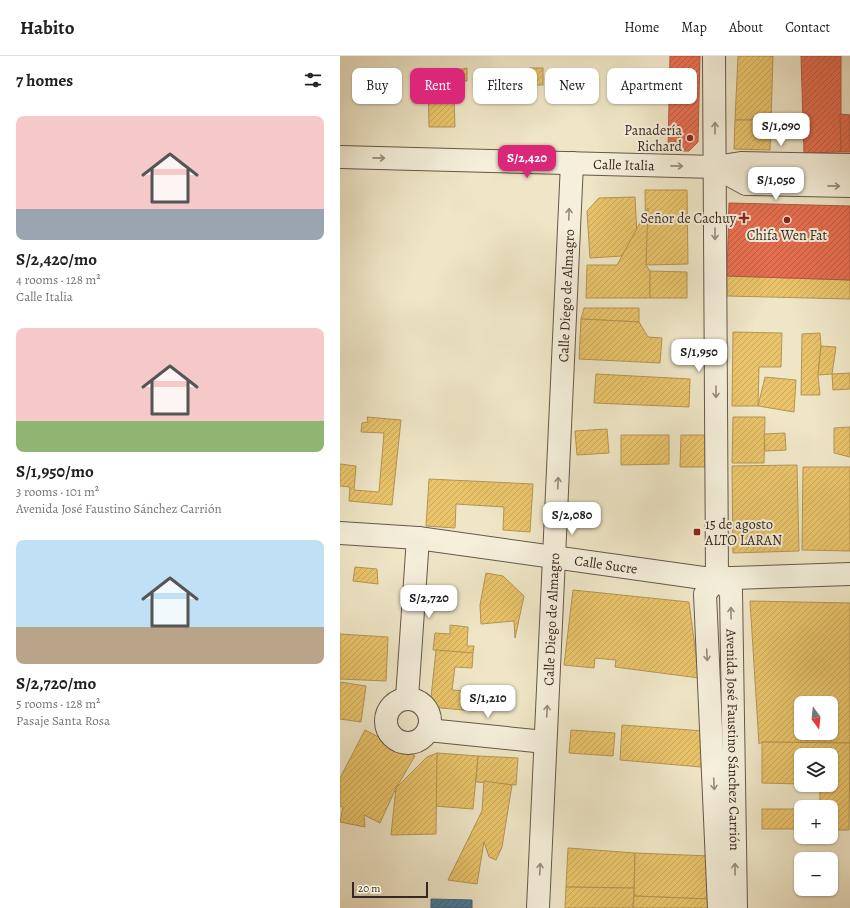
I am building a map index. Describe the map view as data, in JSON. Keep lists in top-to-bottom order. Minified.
{"streets":{"street":["Calle Italia","Calle Diego de Almagro","Calle Sucre","Avenida José Faustino Sánchez Carrión"]},"crossings":[["Calle Italia","Calle Diego de Almagro"],["Calle Diego de Almagro","Calle Sucre"],["Calle Sucre","Avenida José Faustino Sánchez Carrión"]],"one_way":["Calle Italia"],"places":{"other":["Panadería Richard","Chifa Wen Fat"],"health":["Señor de Cachuy"],"transit":["15 de agosto ALTO LARAN"]},"scale_bar":"20 m","north":"bottom","page":{"header":"Habito","nav":["Home","Map","About","Contact"],"heading":"7 homes","chip":["Buy","Rent","Filters","New","Apartment"],"list":[{"name":"S/2,420/mo","note":"4 rooms · 128 m² · Calle Italia"},{"name":"S/1,950/mo","note":"3 rooms · 101 m² · Avenida José Faustino Sánchez Carrión"},{"name":"S/2,720/mo","note":"5 rooms · 128 m² · Pasaje Santa Rosa"}],"price":["S/1,090","S/2,420","S/1,050","S/1,950","S/2,080","S/2,720","S/1,210"],"map_buttons":["+","−"],"scale":"20 m"}}
